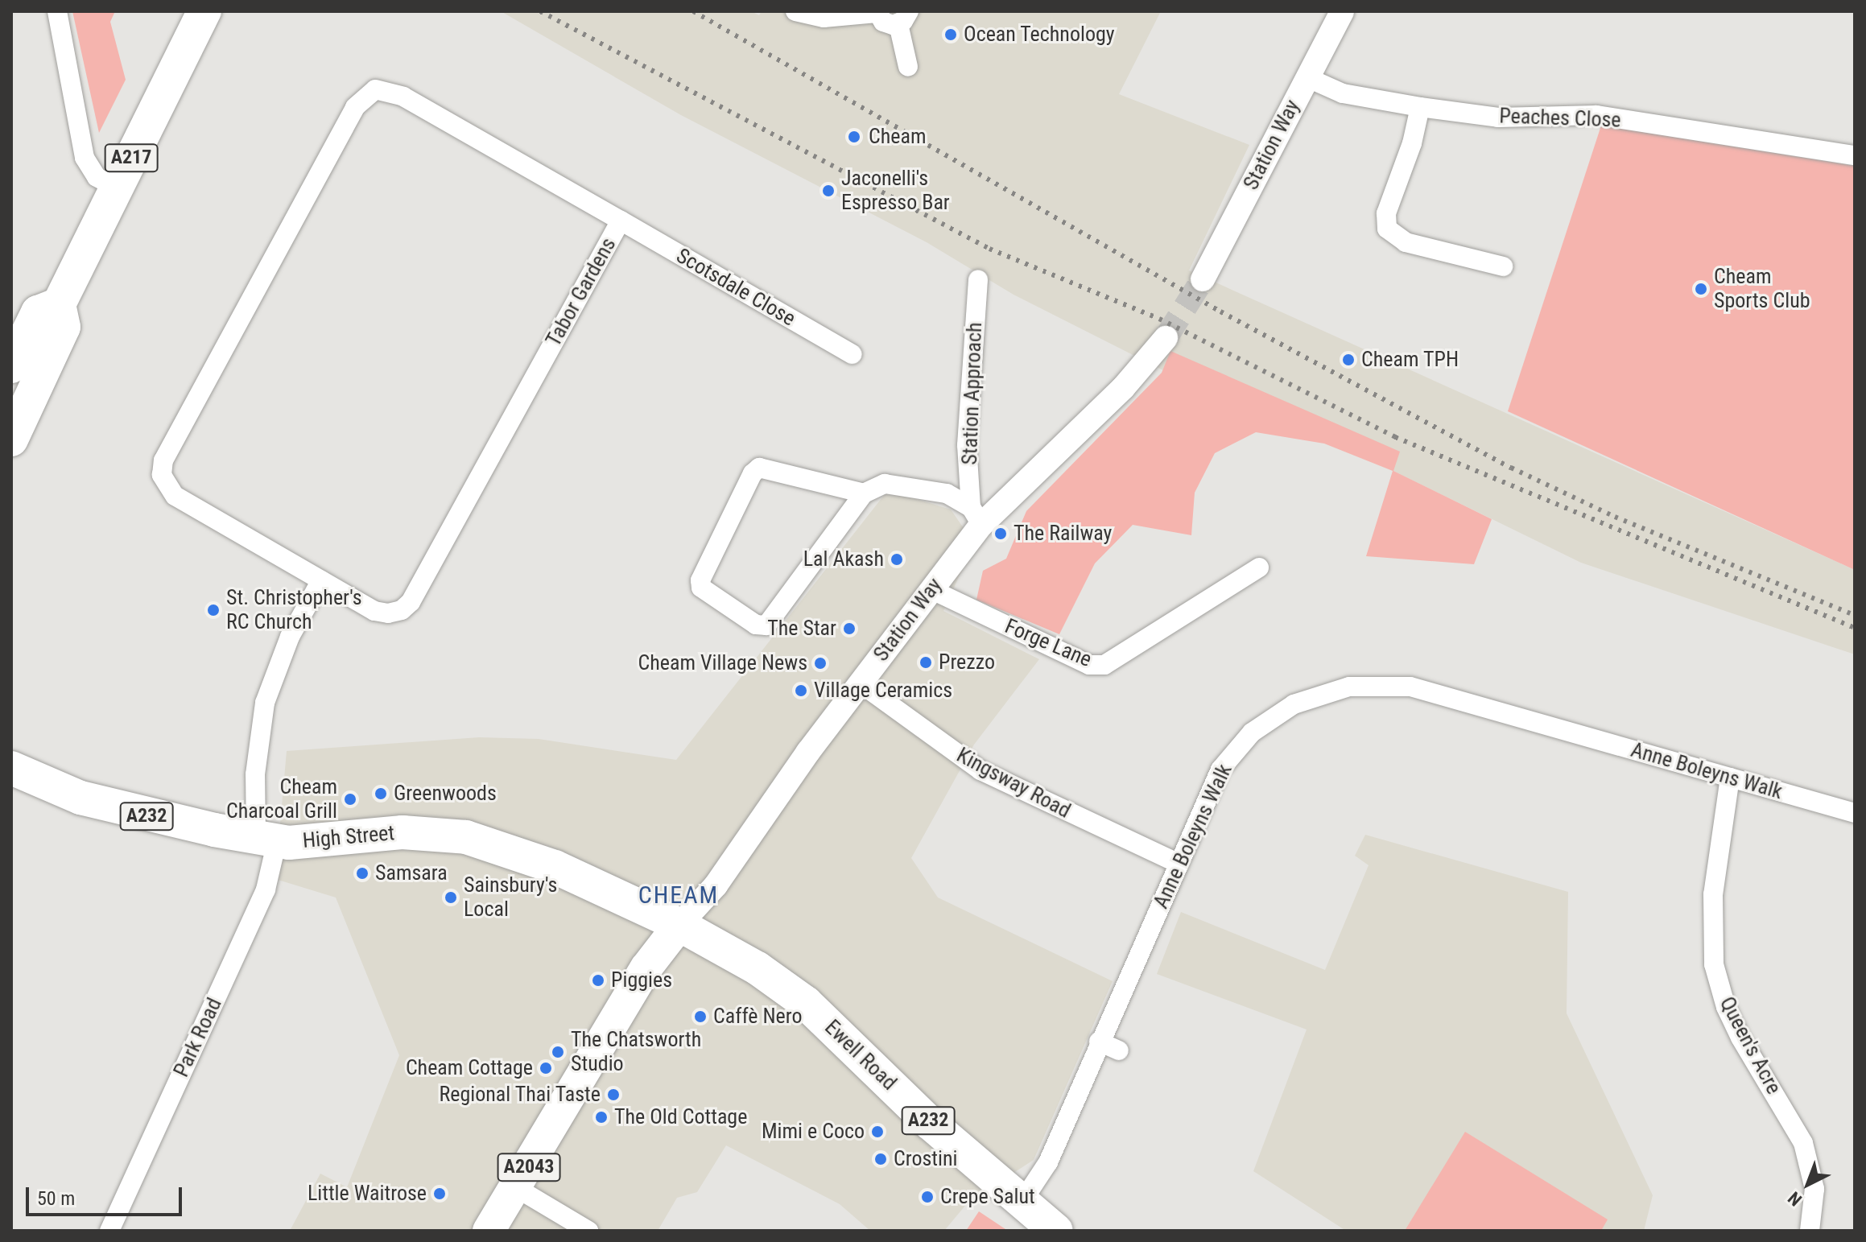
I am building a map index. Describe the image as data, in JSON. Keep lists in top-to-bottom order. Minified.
{"streets":{"highway":["A217","A232","High Street","Ewell Road"],"main road":["A2043"],"street":["Peaches Close","Station Way","Scotsdale Close","Tabor Gardens","Station Approach","Forge Lane","Anne Boleyns Walk","Kingsway Road","Park Road","Queen's Acre"]},"crossings":[["Peaches Close","Station Way"],["Station Way","Station Approach"],["Station Way","Forge Lane"],["Station Way","Kingsway Road"],["Station Way","High Street"],["Station Way","Ewell Road"],["Station Way","A2043"],["Scotsdale Close","Tabor Gardens"],["Tabor Gardens","Park Road"],["Anne Boleyns Walk","Kingsway Road"],["Anne Boleyns Walk","Queen's Acre"],["Anne Boleyns Walk","Ewell Road"],["High Street","Park Road"],["High Street","Ewell Road"],["High Street","A2043"],["Ewell Road","A2043"]],"districts":["CHEAM"],"places":["Ocean Technology","Cheam","Jaconelli's Espresso Bar","Cheam Sports Club","Cheam TPH","The Railway","Lal Akash","St. Christopher's RC Church","The Star","Prezzo","Cheam Village News","Village Ceramics","Greenwoods","Cheam Charcoal Grill","Samsara","Sainsbury's Local","Piggies","Caffè Nero","The Chatsworth Studio","Cheam Cottage","Regional Thai Taste","The Old Cottage","Mimi e Coco","Crostini","Little Waitrose","Crepe Salut"],"scale_bar":"50 m","north":"bottom left"}
